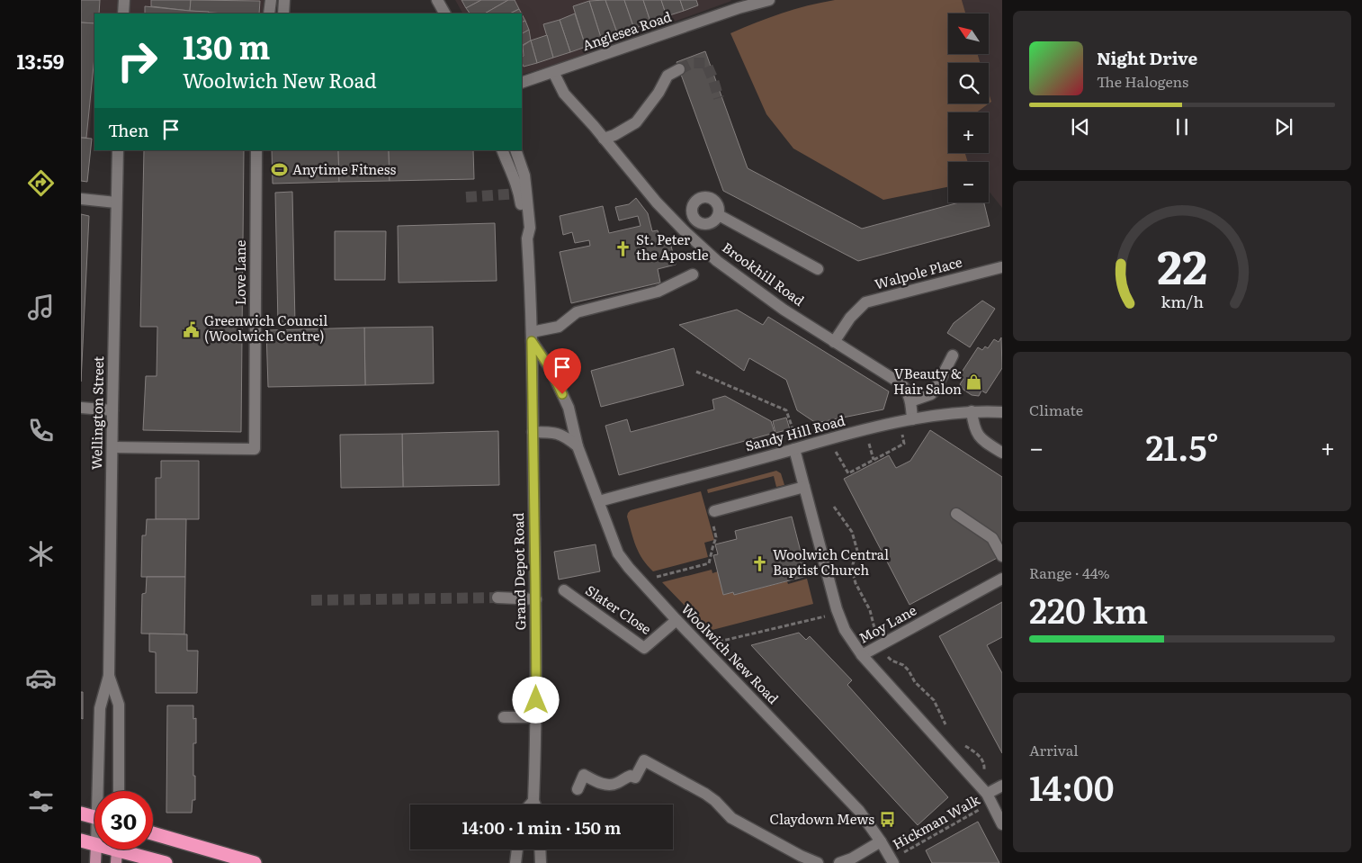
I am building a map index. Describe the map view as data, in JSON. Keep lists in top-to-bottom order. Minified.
{"streets":{"main road":["Wellington Street"],"street":["Anglesea Road","Love Lane","Walpole Place","Brookhill Road","Sandy Hill Road","Grand Depot Road","Slater Close","Moy Lane","Woolwich New Road"],"path":["Hickman Walk"]},"crossings":[["Anglesea Road","Brookhill Road"],["Love Lane","Wellington Street"],["Walpole Place","Brookhill Road"],["Brookhill Road","Sandy Hill Road"],["Sandy Hill Road","Moy Lane"],["Sandy Hill Road","Woolwich New Road"],["Grand Depot Road","Woolwich New Road"],["Slater Close","Woolwich New Road"],["Woolwich New Road","Hickman Walk"]],"places":{"sports":["Anytime Fitness"],"church":["St. Peter the Apostle","Woolwich Central Baptist Church"],"public building":["Greenwich Council (Woolwich Centre)"],"shop":["VBeauty & Hair Salon"],"bus stop":["Claydown Mews"]},"north":"top left","page":{"tabs":"13:59","map_buttons":["+","−"],"turn":["130 m","Woolwich New Road"],"song":["Night Drive","The Halogens"],"then":"Then","tile":["Climate",["Range · 44%","220 km"],["Arrival","14:00"]],"heat":["−","21.5°","+"],"limit":"30","trip":"14:00 · 1 min · 150 m","gauge":["22","km/h"]}}
